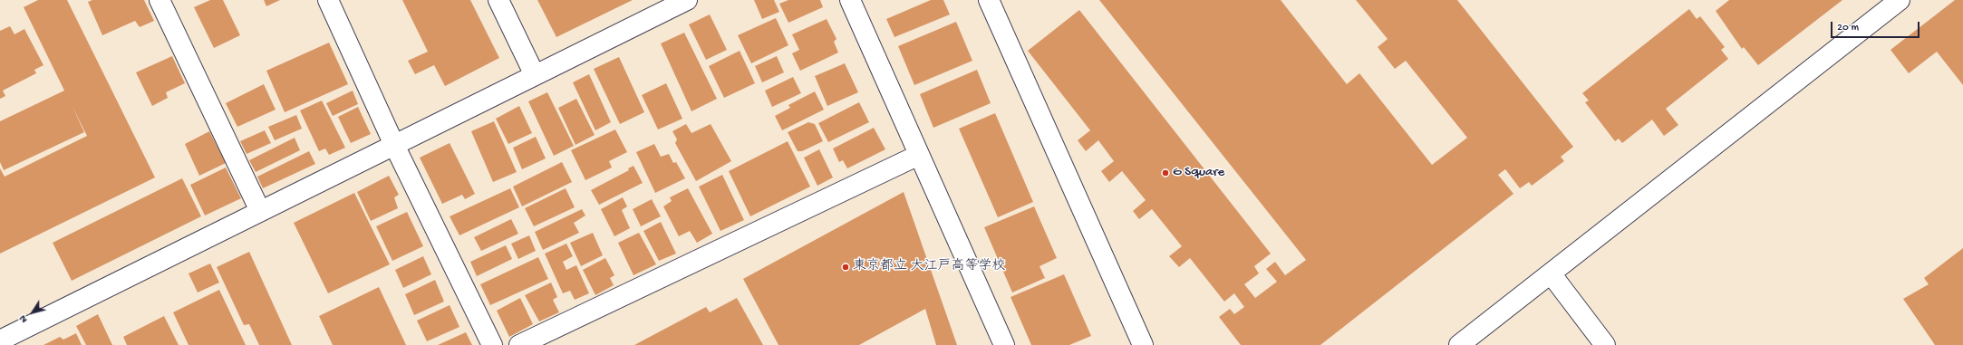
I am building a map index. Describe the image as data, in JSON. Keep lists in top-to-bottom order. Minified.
{"places":["G Square","東京都立 大江戸高等学校"],"scale_bar":"20 m","north":"bottom left"}
